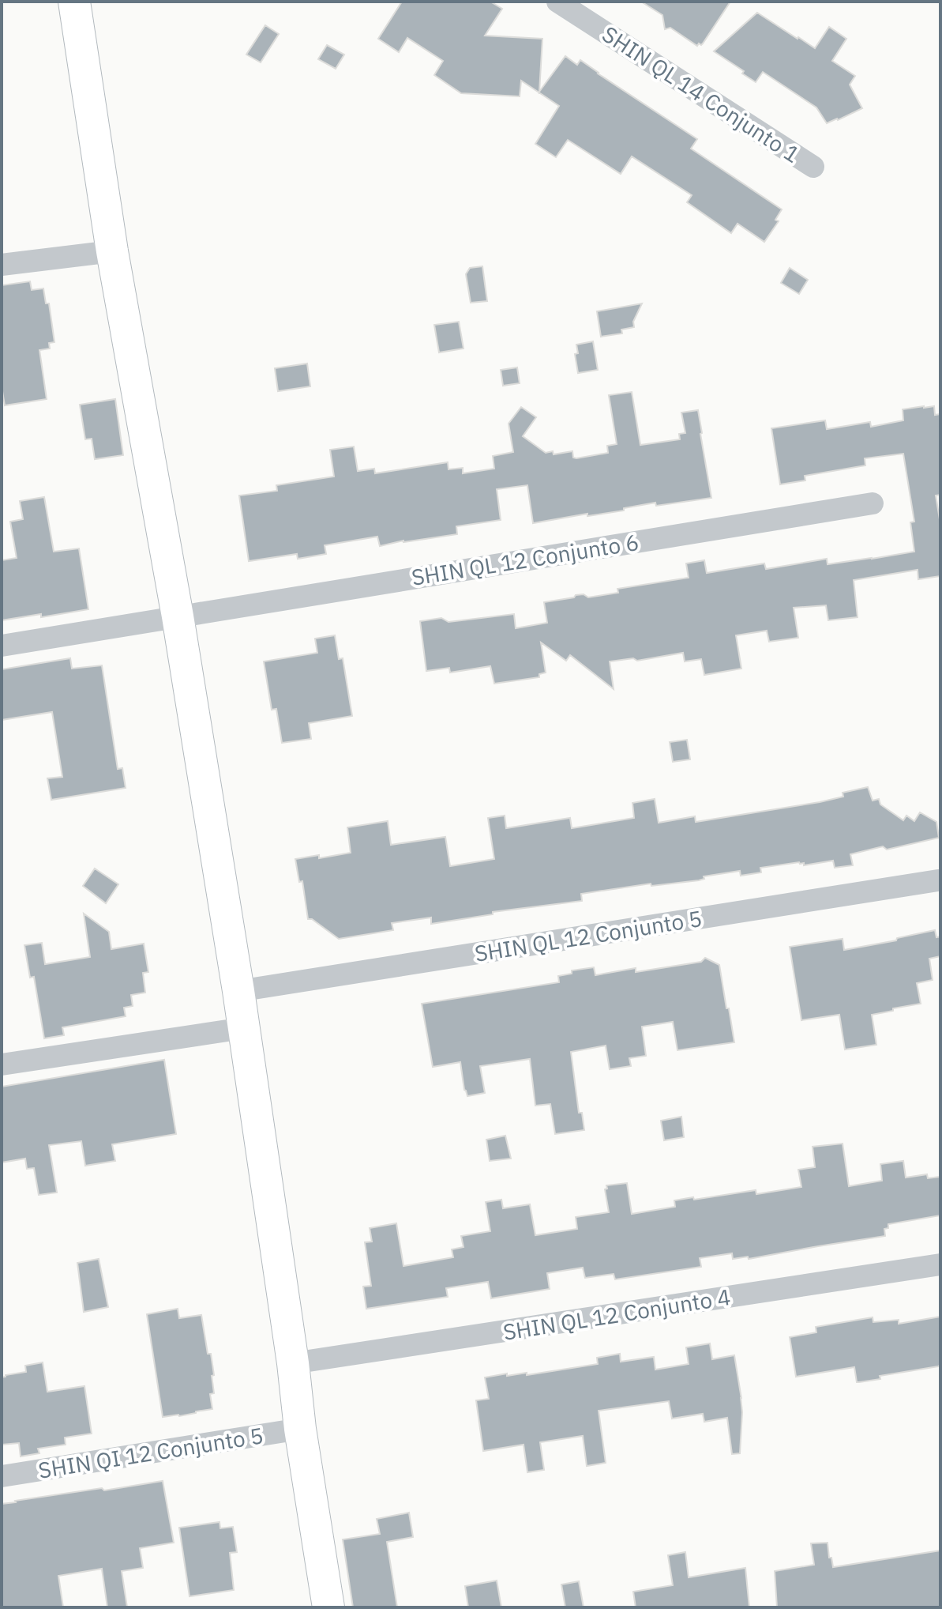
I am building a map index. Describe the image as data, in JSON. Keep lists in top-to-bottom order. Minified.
{"streets":{"street":["SHIN QL 14 Conjunto 1","SHIN QL 12 Conjunto 6","SHIN QL 12 Conjunto 5","SHIN QL 12 Conjunto 4","SHIN QI 12 Conjunto 5"]}}
